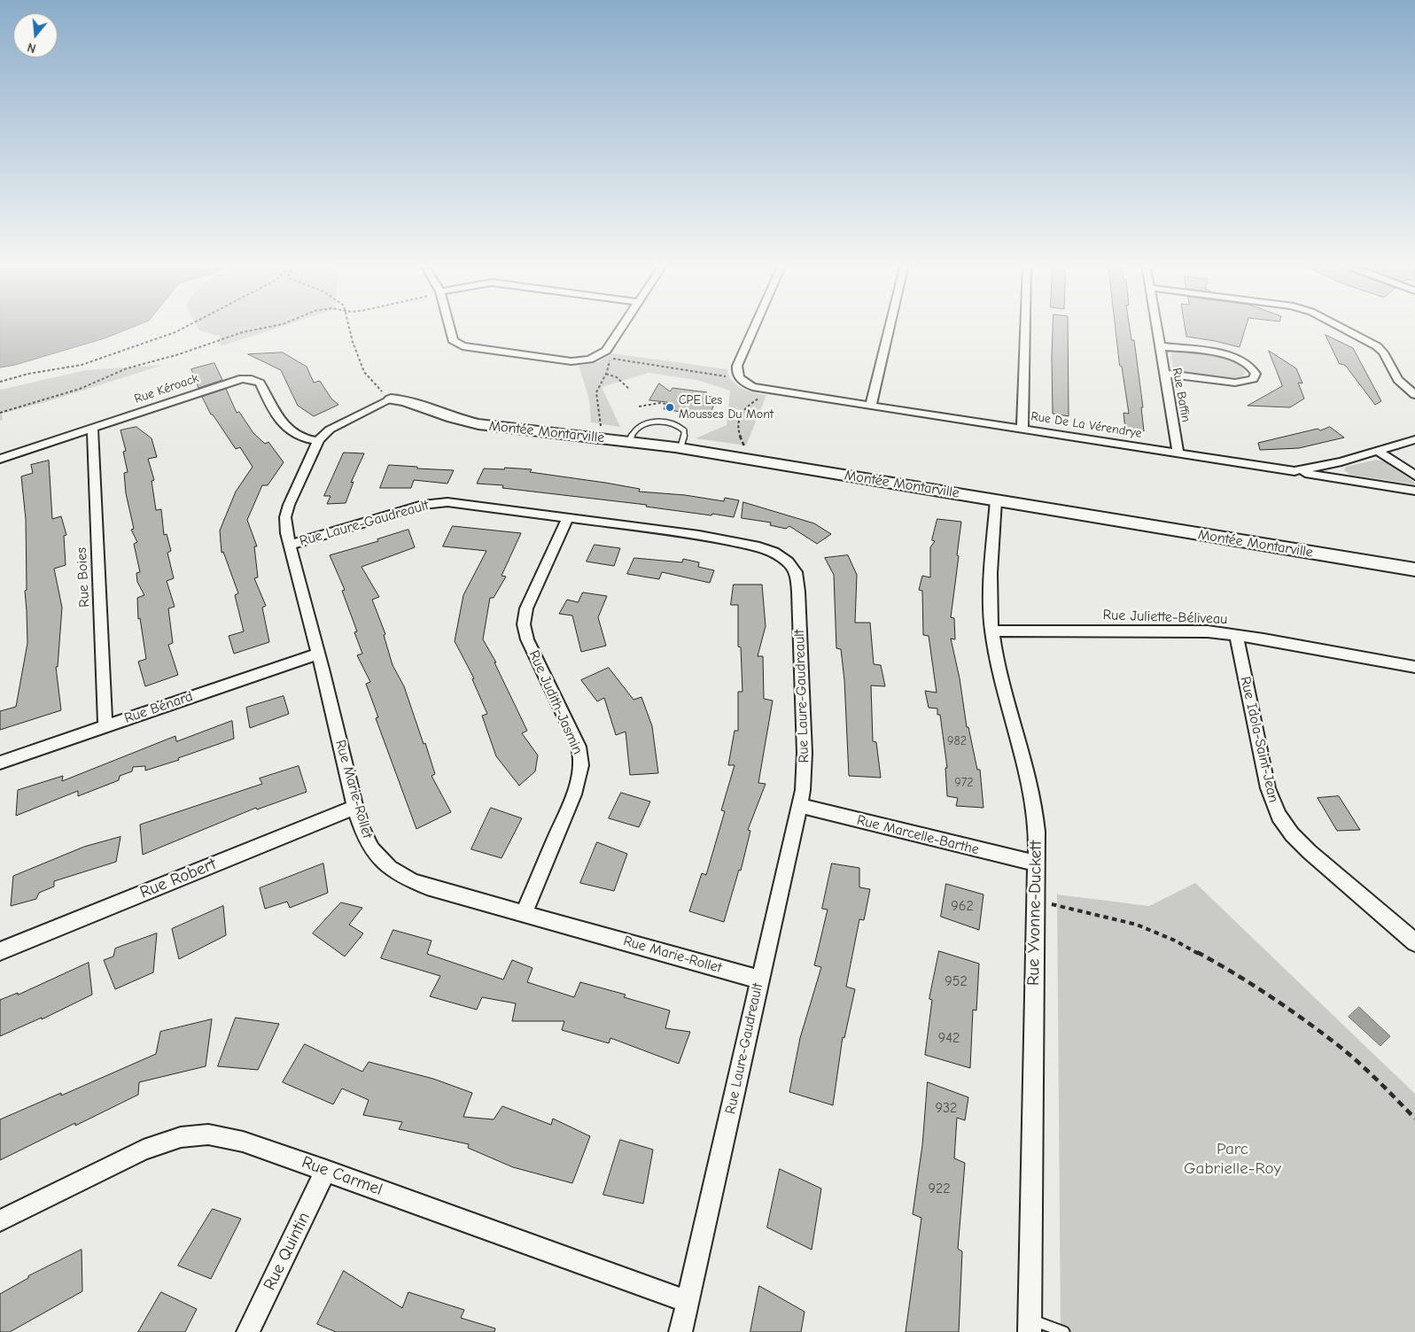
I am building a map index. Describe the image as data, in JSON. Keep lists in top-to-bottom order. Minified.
{"streets":{"street":["Rue Kéroack","Rue Baffin","Rue De La Vérendrye","Montée Montarville","Rue Laure-Gaudreault","Rue Boies","Rue Juliette-Béliveau","Rue Judith-Jasmin","Rue Bénard","Rue Idola-Saint-Jean","Rue Marie-Rollet","Rue Marcelle-Barthe","Rue Robert","Rue Yvonne-Duckett","Rue Carmel","Rue Quintin"]},"crossings":[["Rue Kéroack","Rue Boies"],["Rue Kéroack","Rue Marie-Rollet"],["Rue Baffin","Rue De La Vérendrye"],["Montée Montarville","Rue Marie-Rollet"],["Montée Montarville","Rue Yvonne-Duckett"],["Rue Laure-Gaudreault","Rue Judith-Jasmin"],["Rue Laure-Gaudreault","Rue Marie-Rollet"],["Rue Laure-Gaudreault","Rue Marcelle-Barthe"],["Rue Laure-Gaudreault","Rue Carmel"],["Rue Boies","Rue Bénard"],["Rue Juliette-Béliveau","Rue Idola-Saint-Jean"],["Rue Juliette-Béliveau","Rue Yvonne-Duckett"],["Rue Judith-Jasmin","Rue Marie-Rollet"],["Rue Bénard","Rue Marie-Rollet"],["Rue Marie-Rollet","Rue Robert"],["Rue Marcelle-Barthe","Rue Yvonne-Duckett"],["Rue Carmel","Rue Quintin"]],"parks":["Parc Gabrielle-Roy"],"places":["CPE Les Mousses Du Mont"],"house_numbers":["982","972","962","952","942","932","922"],"north":"bottom"}
